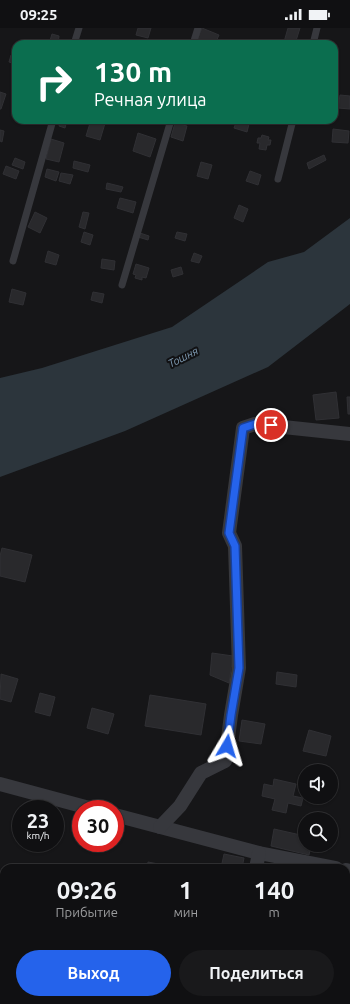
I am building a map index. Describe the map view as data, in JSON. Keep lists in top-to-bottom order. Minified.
{"water":["Тошня"],"page":{"status":"09:25","turn":["130 m","Речная улица"],"speed":"23 km/h","limit":"30","eta":["09:26","Прибытие","1","мин","140","m"],"buttons":["Выход","Поделиться"]}}
